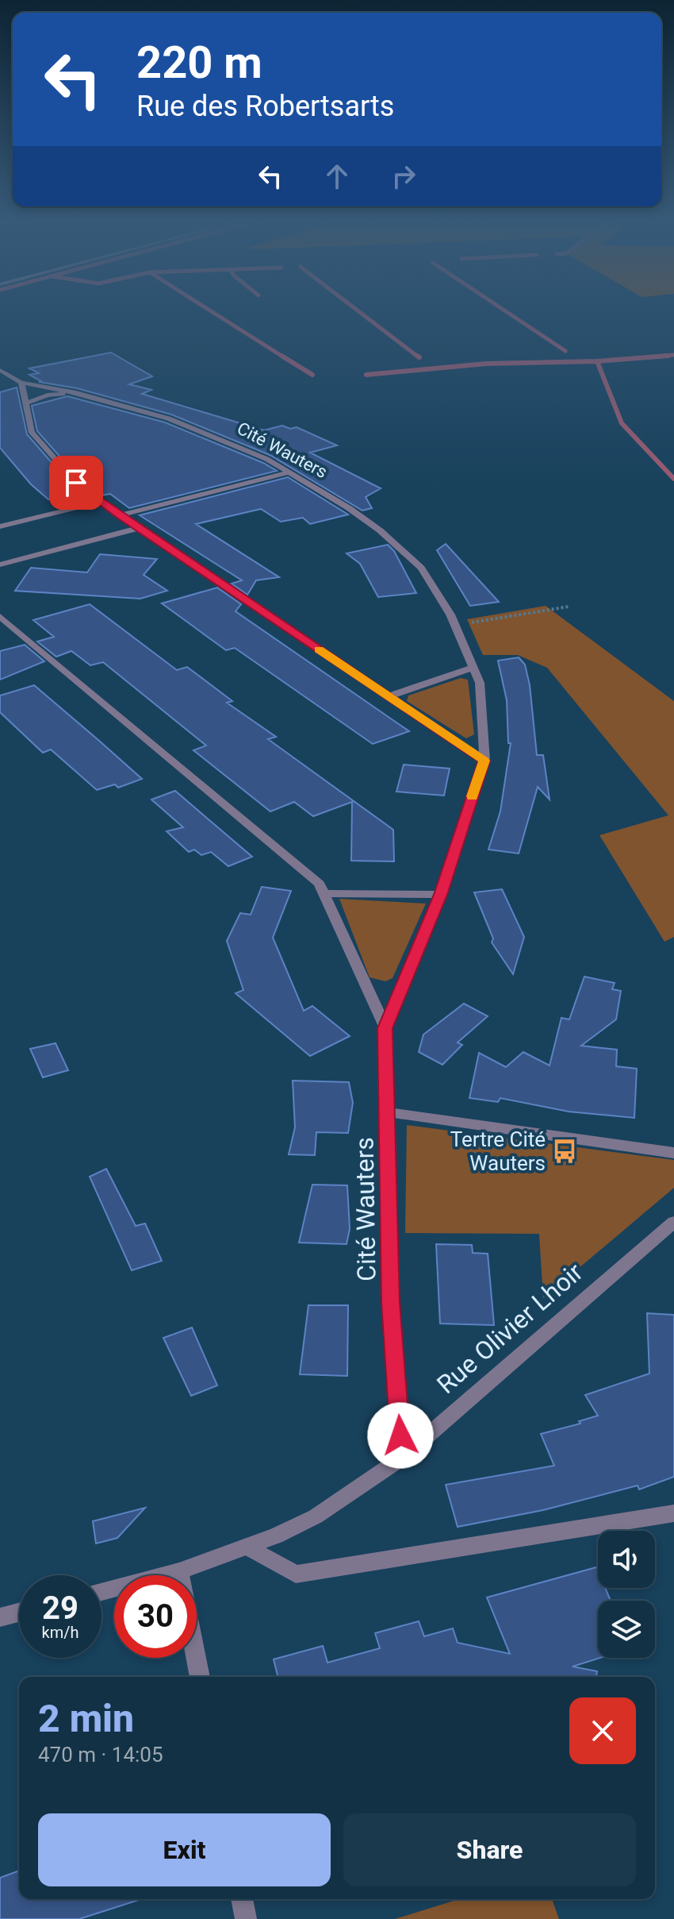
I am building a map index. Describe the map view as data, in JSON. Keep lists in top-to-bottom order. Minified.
{"streets":{"street":["Cité Wauters","Rue Olivier Lhoir"]},"crossings":[["Cité Wauters","Rue Olivier Lhoir"]],"places":{"bus stop":["Tertre Cité Wauters"]},"page":{"turn":["220 m","Rue des Robertsarts"],"speed":"29 km/h","limit":"30","heading":["2 min","470 m · 14:05"],"buttons":["Exit","Share"]}}
